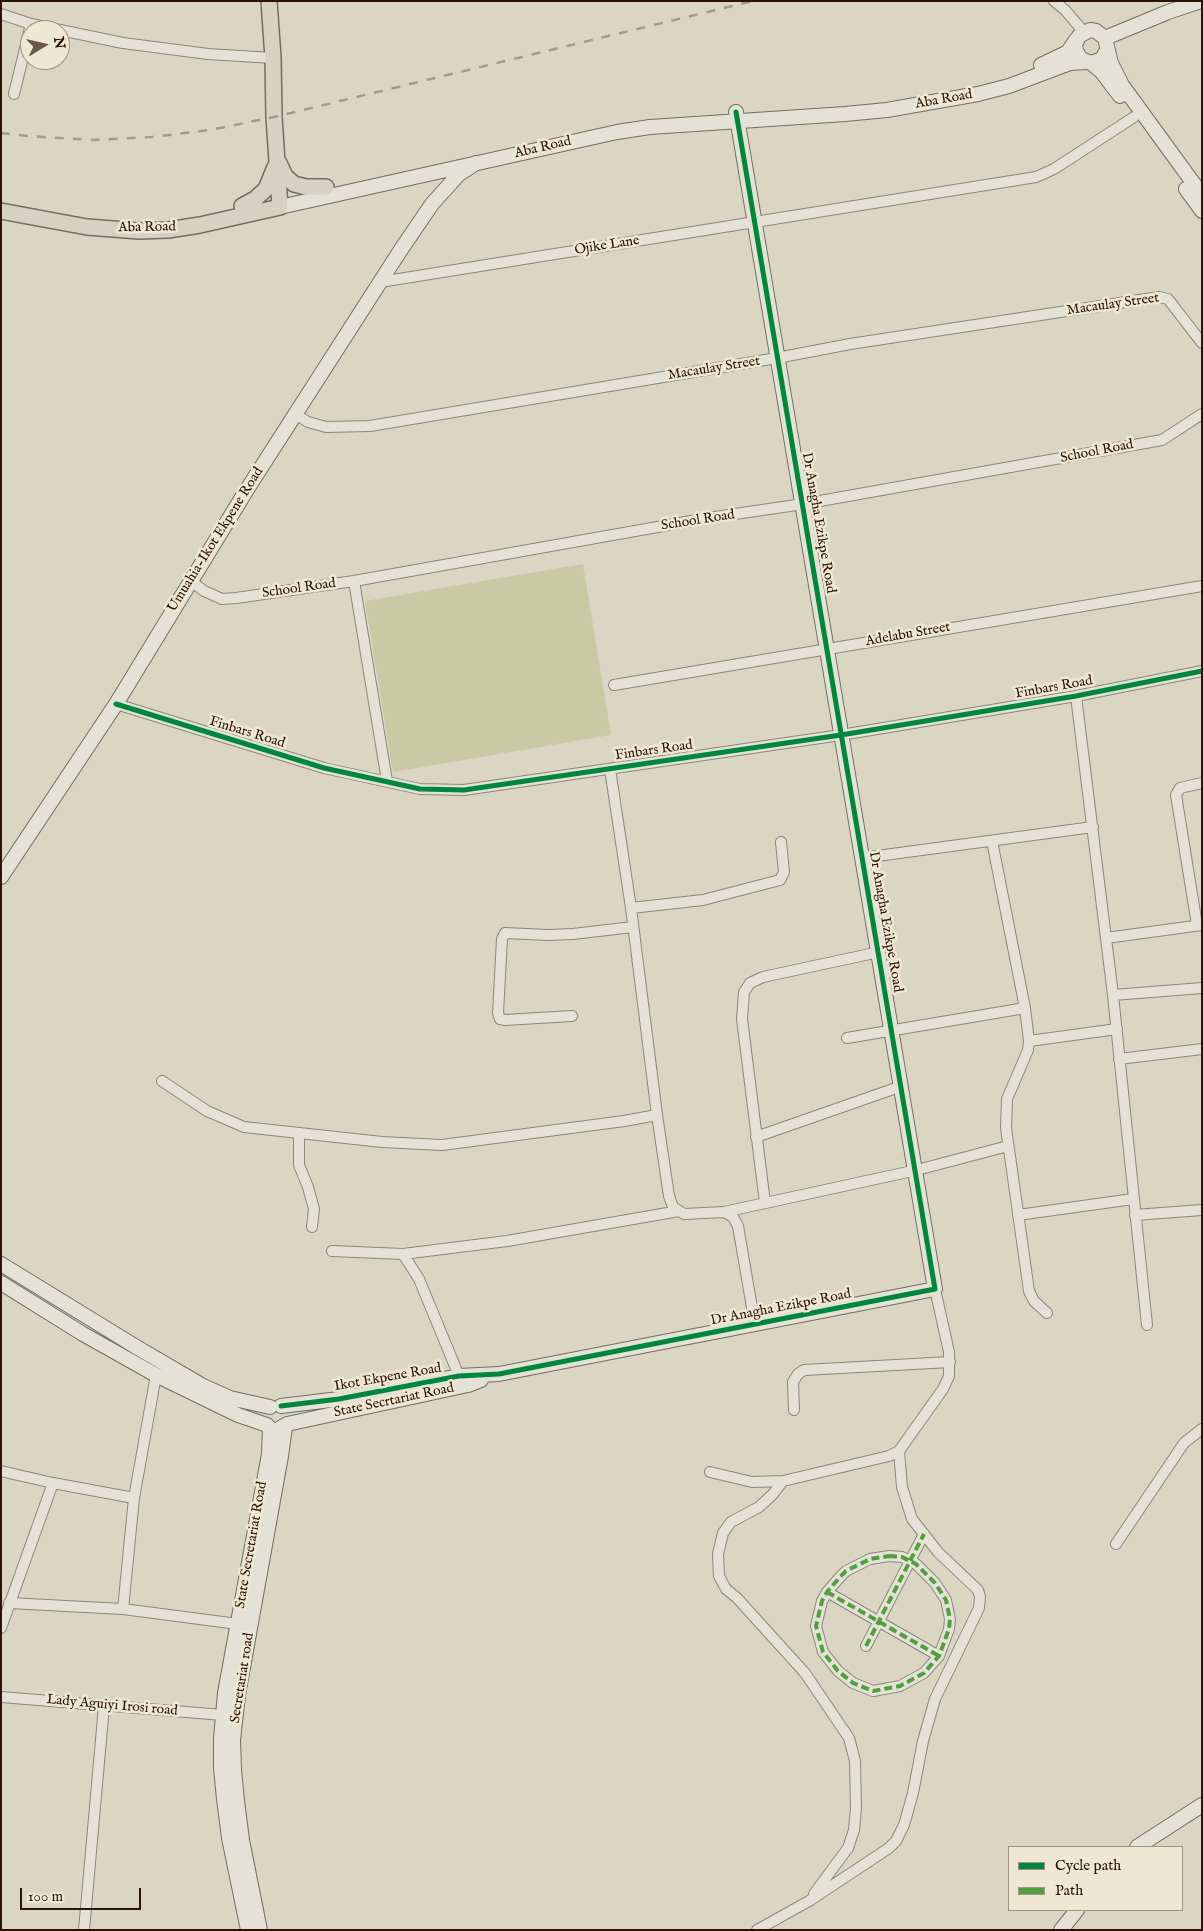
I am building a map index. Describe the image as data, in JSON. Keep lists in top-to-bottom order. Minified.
{"streets":{"main road":["Aba Road"],"street":["Ojike Lane","Macaulay Street","School Road","Dr Anagha Ezikpe Road","Umuahia-Ikot Ekpene Road","Adelabu Street","Finbars Road","Ikot Ekpene Road","State Secrtariat Road","State Secretariat Road","Secretariat road","Lady Aguiyi Irosi road"]},"crossings":[["Aba Road","Dr Anagha Ezikpe Road"],["Ojike Lane","Dr Anagha Ezikpe Road"],["Ojike Lane","Umuahia-Ikot Ekpene Road"],["Macaulay Street","Dr Anagha Ezikpe Road"],["Macaulay Street","Umuahia-Ikot Ekpene Road"],["School Road","Dr Anagha Ezikpe Road"],["School Road","Umuahia-Ikot Ekpene Road"],["Dr Anagha Ezikpe Road","Adelabu Street"],["Dr Anagha Ezikpe Road","Finbars Road"],["Dr Anagha Ezikpe Road","Ikot Ekpene Road"],["Dr Anagha Ezikpe Road","State Secrtariat Road"],["Umuahia-Ikot Ekpene Road","Finbars Road"],["Ikot Ekpene Road","State Secrtariat Road"],["Ikot Ekpene Road","State Secretariat Road"],["Ikot Ekpene Road","Secretariat road"],["State Secrtariat Road","State Secretariat Road"],["State Secrtariat Road","Secretariat road"],["State Secretariat Road","Secretariat road"],["State Secretariat Road","Lady Aguiyi Irosi road"]],"legend":["Cycle path","Path"],"scale_bar":"100 m","north":"right"}
